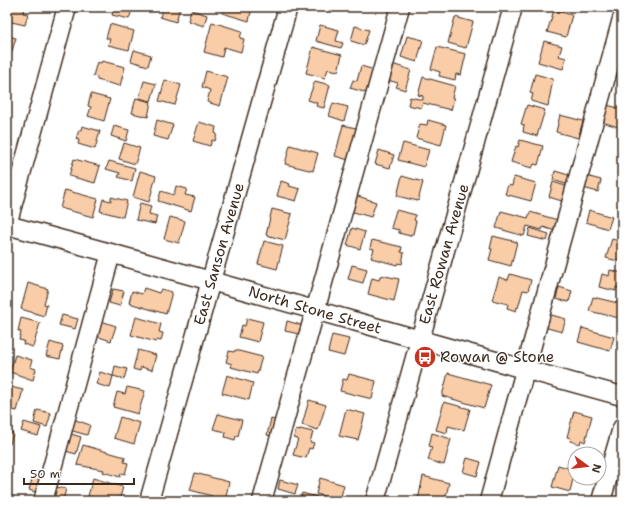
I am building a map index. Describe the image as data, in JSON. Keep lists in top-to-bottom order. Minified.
{"streets":{"street":["East Sanson Avenue","East Rowan Avenue","North Stone Street"]},"crossings":[["East Sanson Avenue","North Stone Street"],["East Rowan Avenue","North Stone Street"]],"places":{"bus stop":["Rowan @ Stone"]},"scale_bar":"50 m","north":"right"}
